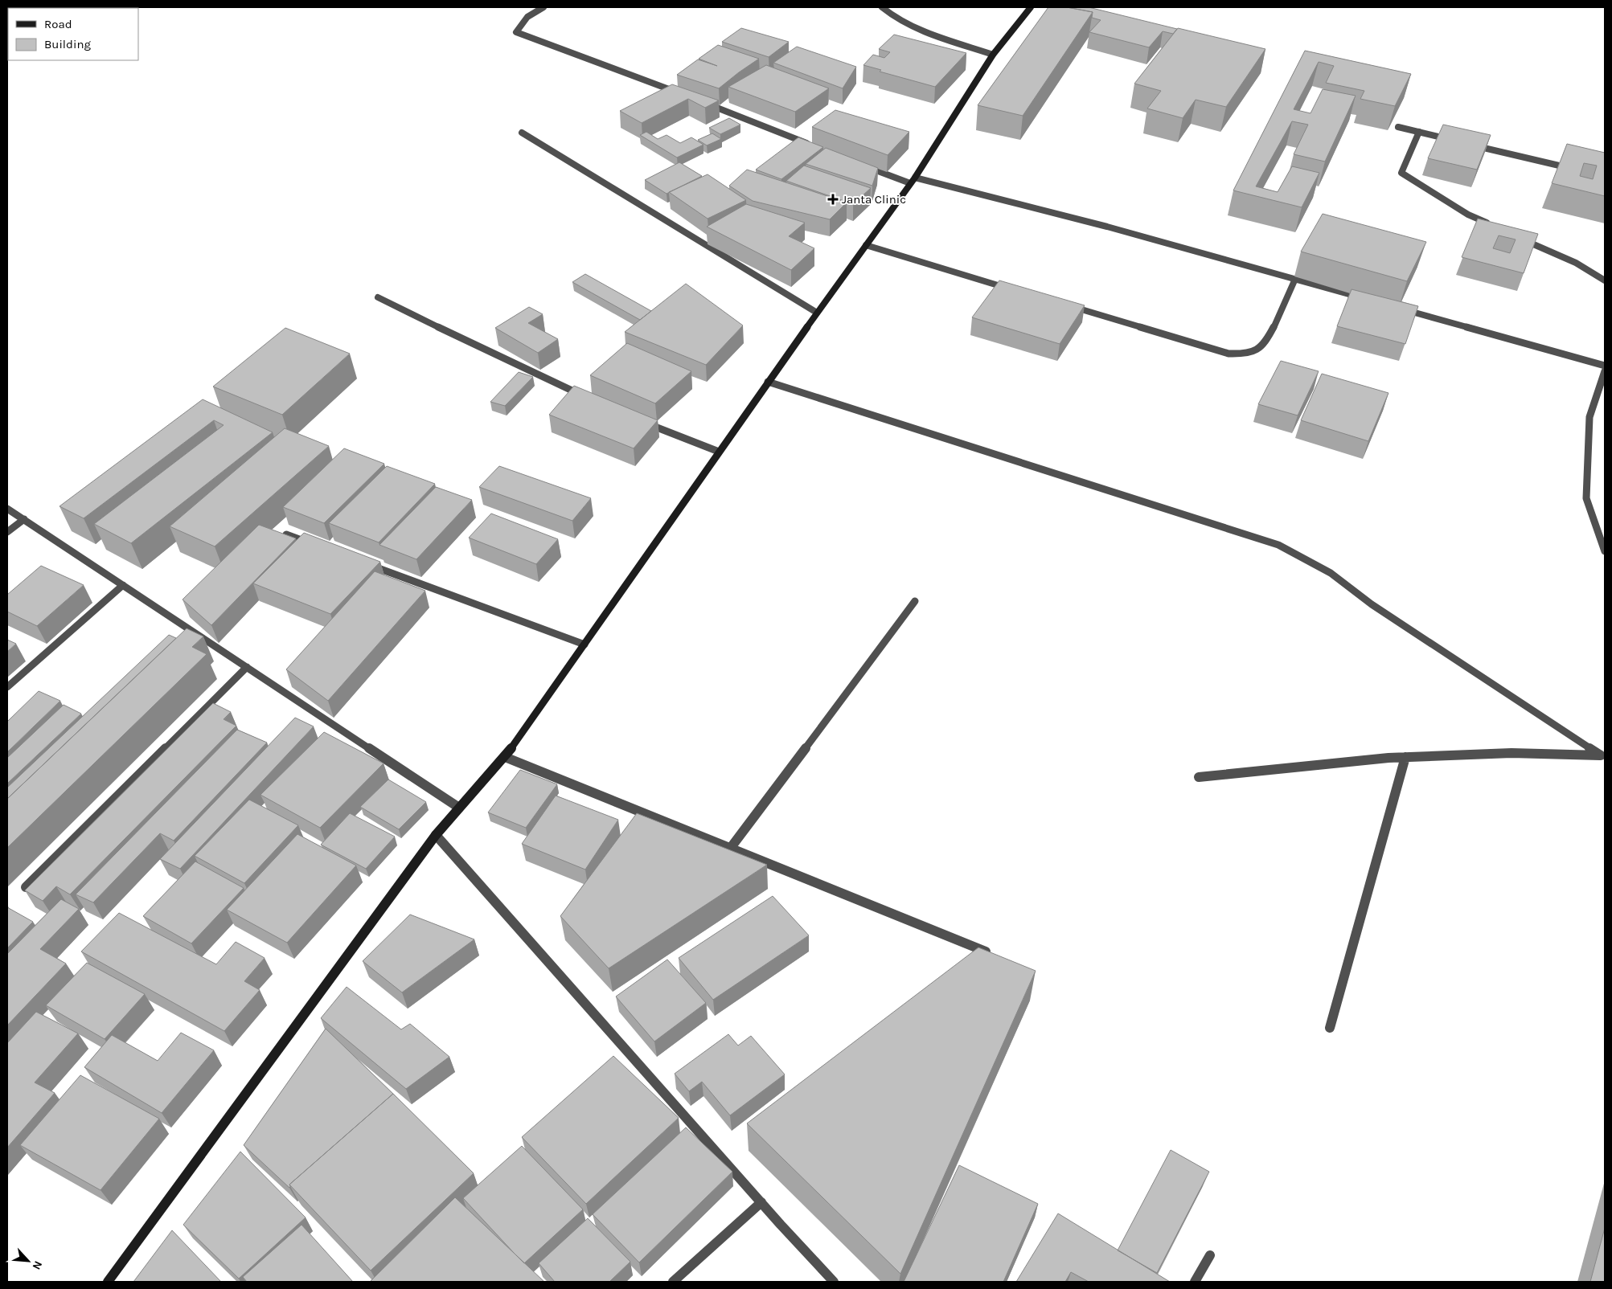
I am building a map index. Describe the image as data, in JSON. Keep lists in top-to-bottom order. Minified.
{"places":{"health":["Janta Clinic"]},"legend":["Road","Building"],"north":"bottom right"}
